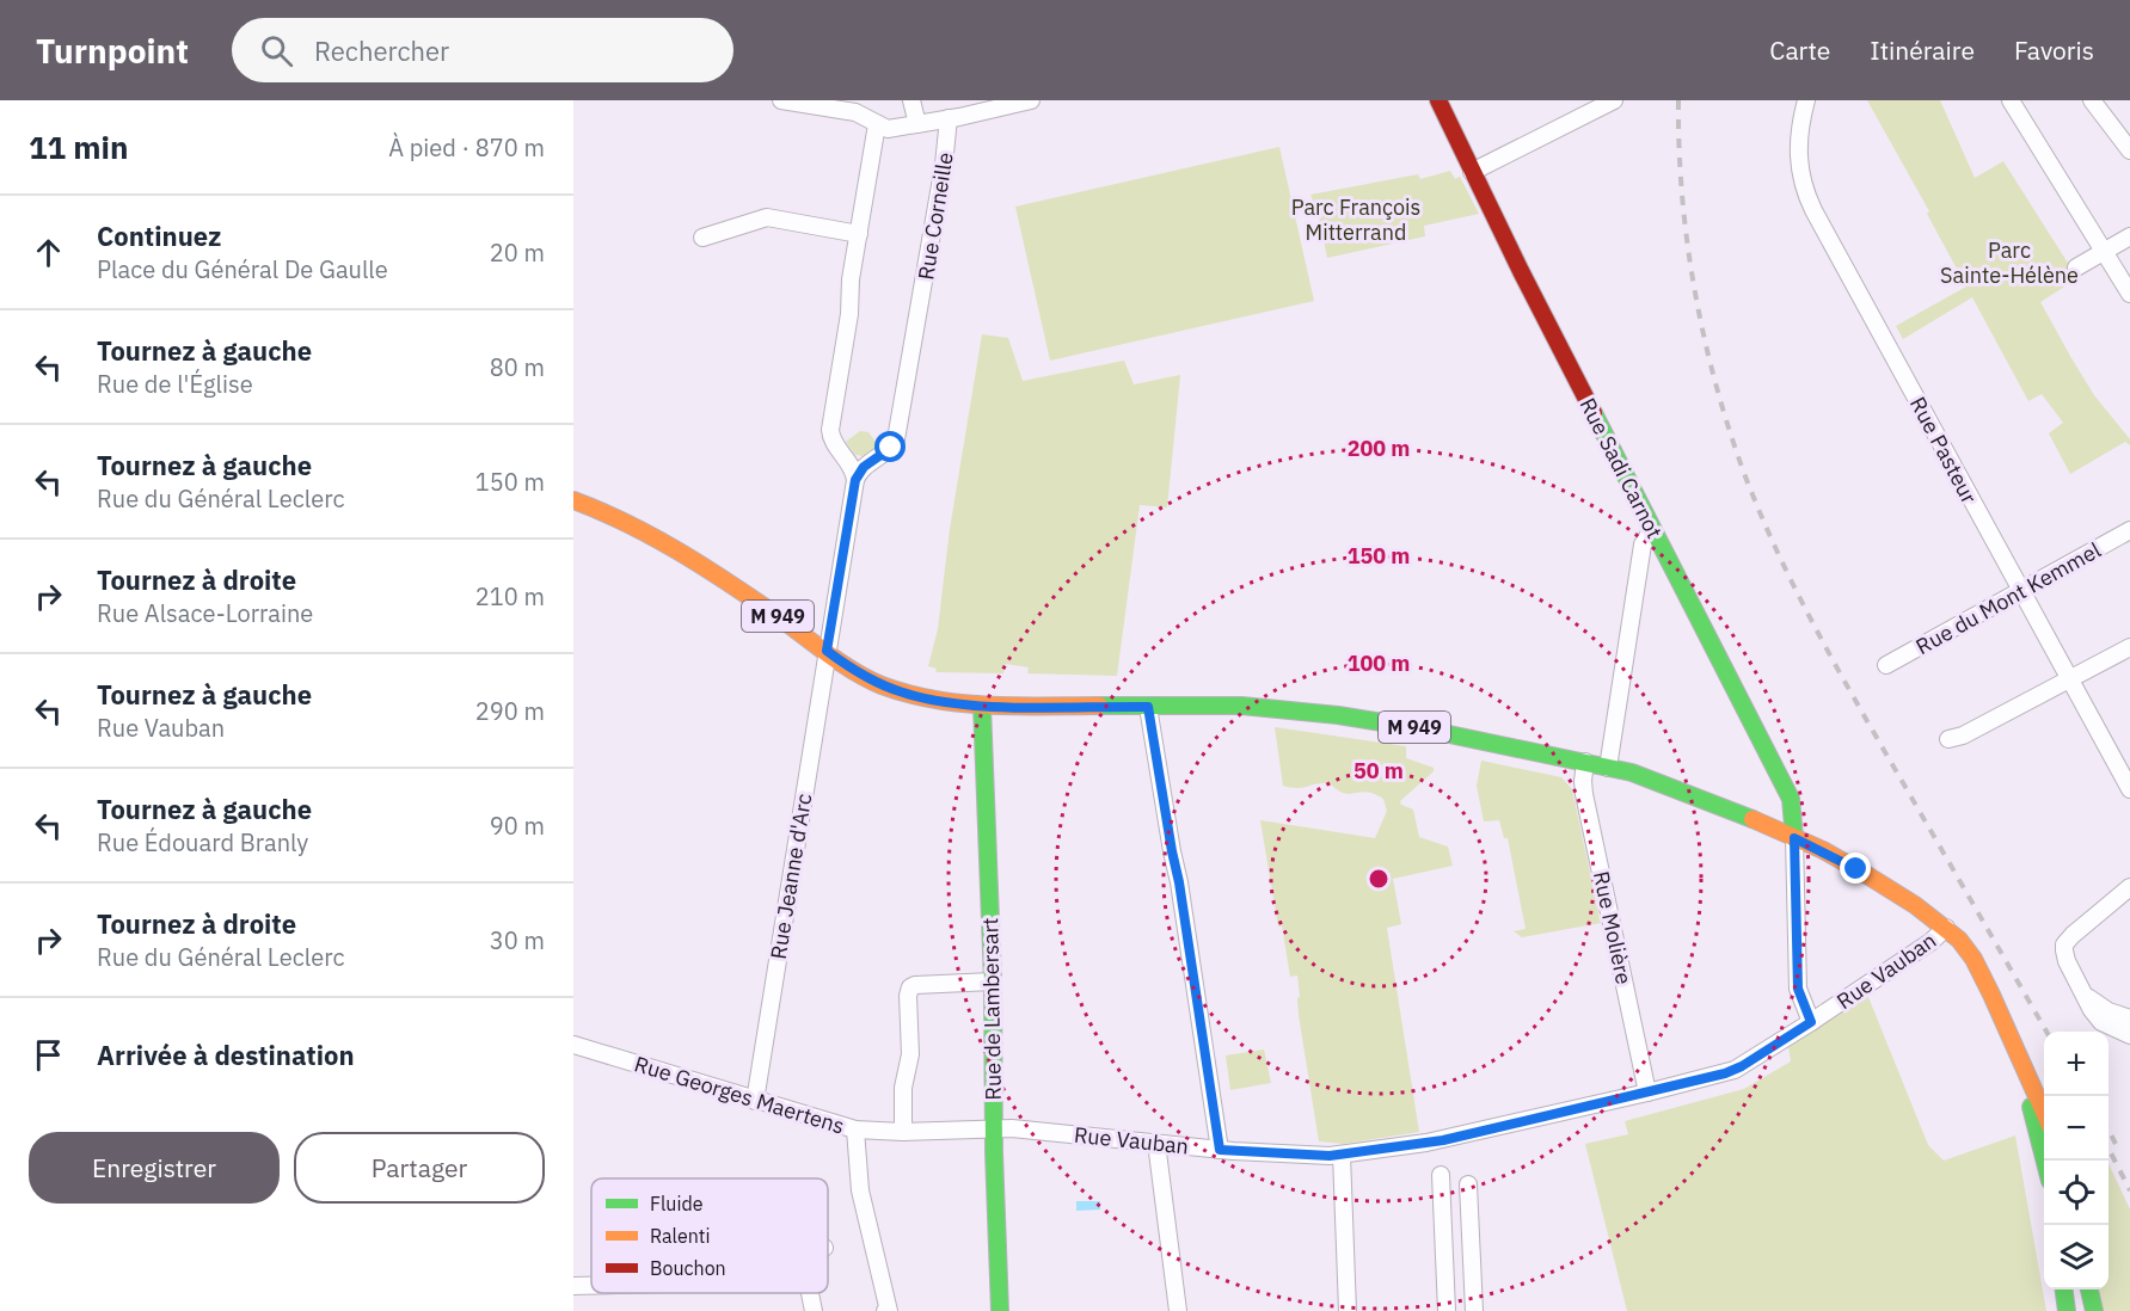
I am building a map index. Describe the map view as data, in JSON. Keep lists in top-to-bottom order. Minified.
{"streets":{"main road":["Rue Sadi Carnot","M 949","Rue de Lambersart"],"street":["Rue Corneille","Rue Pasteur","Rue du Mont Kemmel","Rue Jeanne d'Arc","Rue Molière","Rue Vauban","Rue Georges Maertens"]},"crossings":[["Rue Corneille","Rue Jeanne d'Arc"],["Rue Pasteur","Rue du Mont Kemmel"],["Rue Sadi Carnot","M 949"],["M 949","Rue Jeanne d'Arc"],["M 949","Rue Molière"],["M 949","Rue Vauban"],["M 949","Rue de Lambersart"],["Rue Jeanne d'Arc","Rue Georges Maertens"],["Rue Molière","Rue Vauban"],["Rue Vauban","Rue de Lambersart"],["Rue Vauban","Rue Georges Maertens"],["Rue de Lambersart","Rue Georges Maertens"]],"parks":["Parc François Mitterrand","Parc Sainte-Hélène"],"legend":["Fluide","Ralenti","Bouchon"],"page":{"header":"Turnpoint","search":"Rechercher","nav":["Carte","Itinéraire","Favoris"],"heading":["11 min","À pied · 870 m"],"list":[["Continuez","Place du Général De Gaulle","20 m"],["Tournez à gauche","Rue de l'Église","80 m"],["Tournez à gauche","Rue du Général Leclerc","150 m"],["Tournez à droite","Rue Alsace-Lorraine","210 m"],["Tournez à gauche","Rue Vauban","290 m"],["Tournez à gauche","Rue Édouard Branly","90 m"],["Tournez à droite","Rue du Général Leclerc","30 m"],"Arrivée à destination"],"map_buttons":["+","−"],"buttons":["Enregistrer","Partager"]},"rings":["200 m","150 m","100 m","50 m"]}
